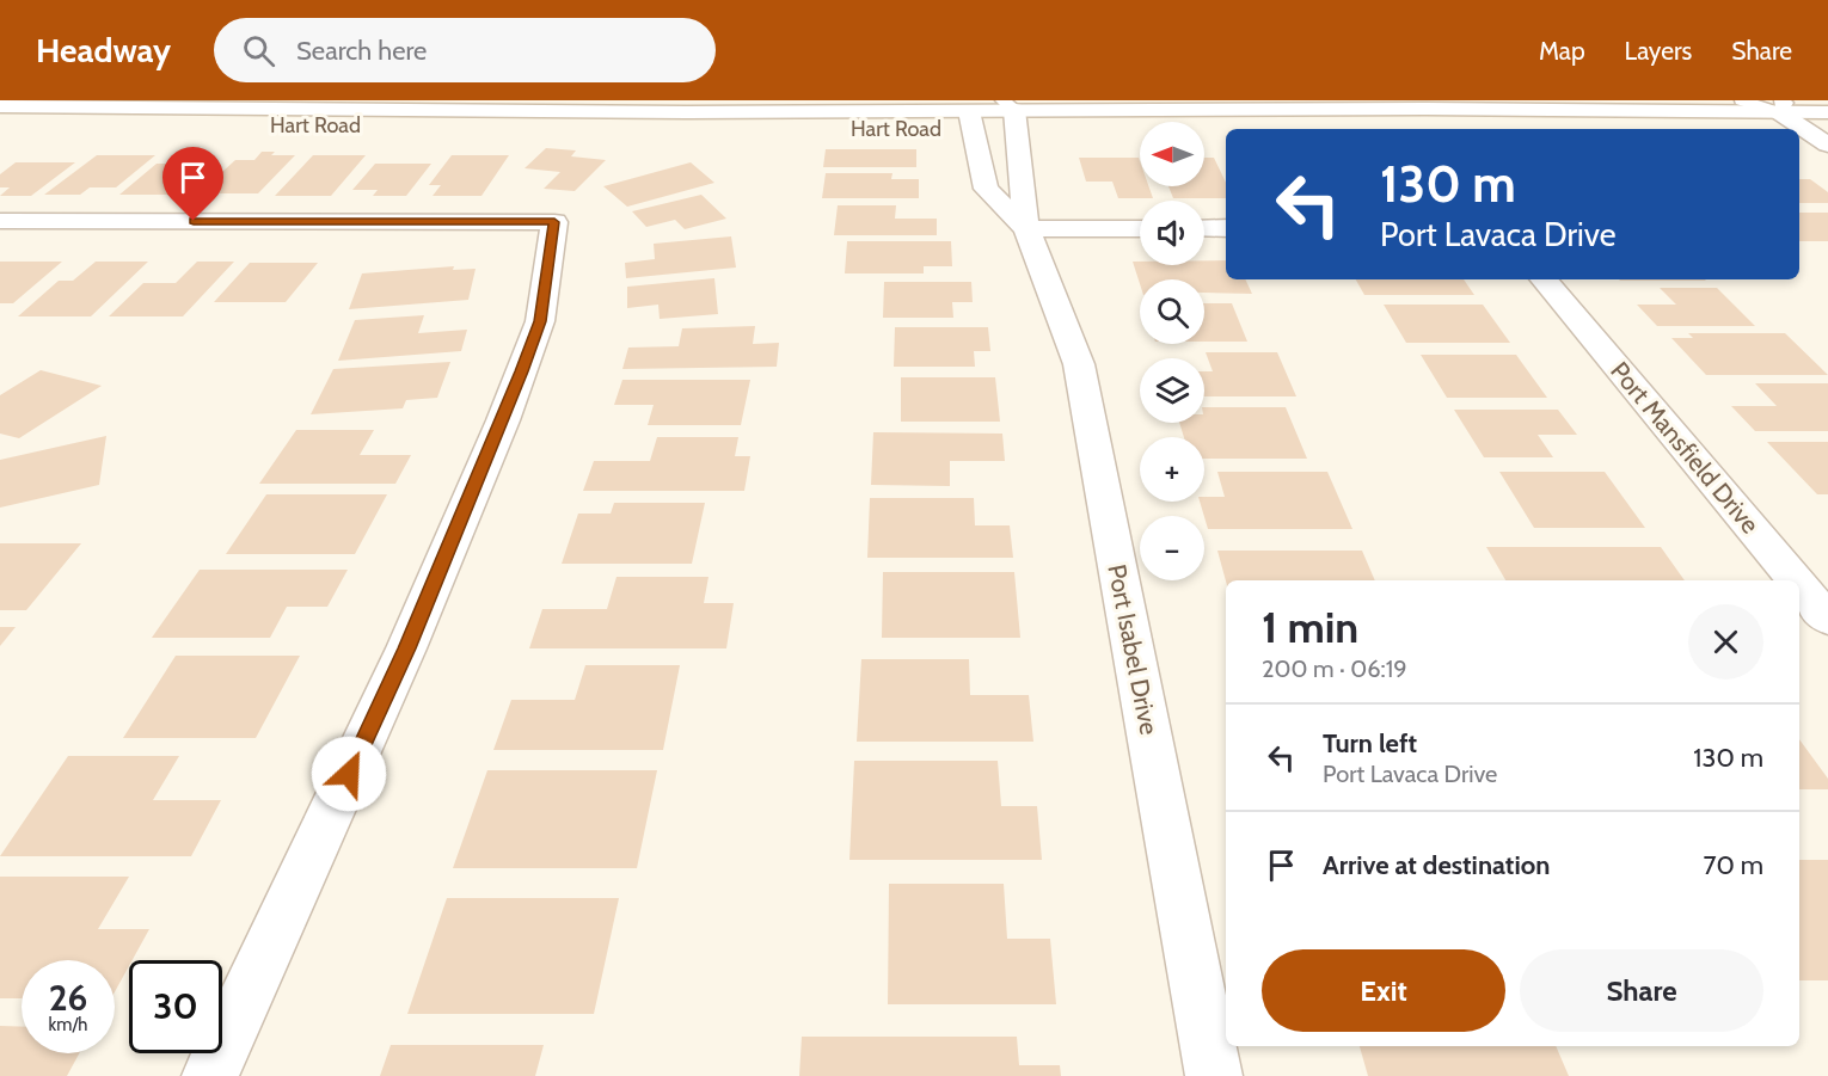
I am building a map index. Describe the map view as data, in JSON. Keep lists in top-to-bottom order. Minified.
{"streets":{"street":["Hart Road","Port Mansfield Drive","Port Isabel Drive"]},"crossings":[["Hart Road","Port Isabel Drive"]],"north":"left","page":{"header":"Headway","search":"Search here","nav":["Map","Layers","Share"],"map_buttons":["+","−"],"turn":["130 m","Port Lavaca Drive"],"heading":["1 min","200 m · 06:19"],"list":[{"name":"Turn left","note":"Port Lavaca Drive","value":"130 m"},{"name":"Arrive at destination","value":"70 m"}],"buttons":["Exit","Share"],"speed":"26 km/h","limit":"30"}}
